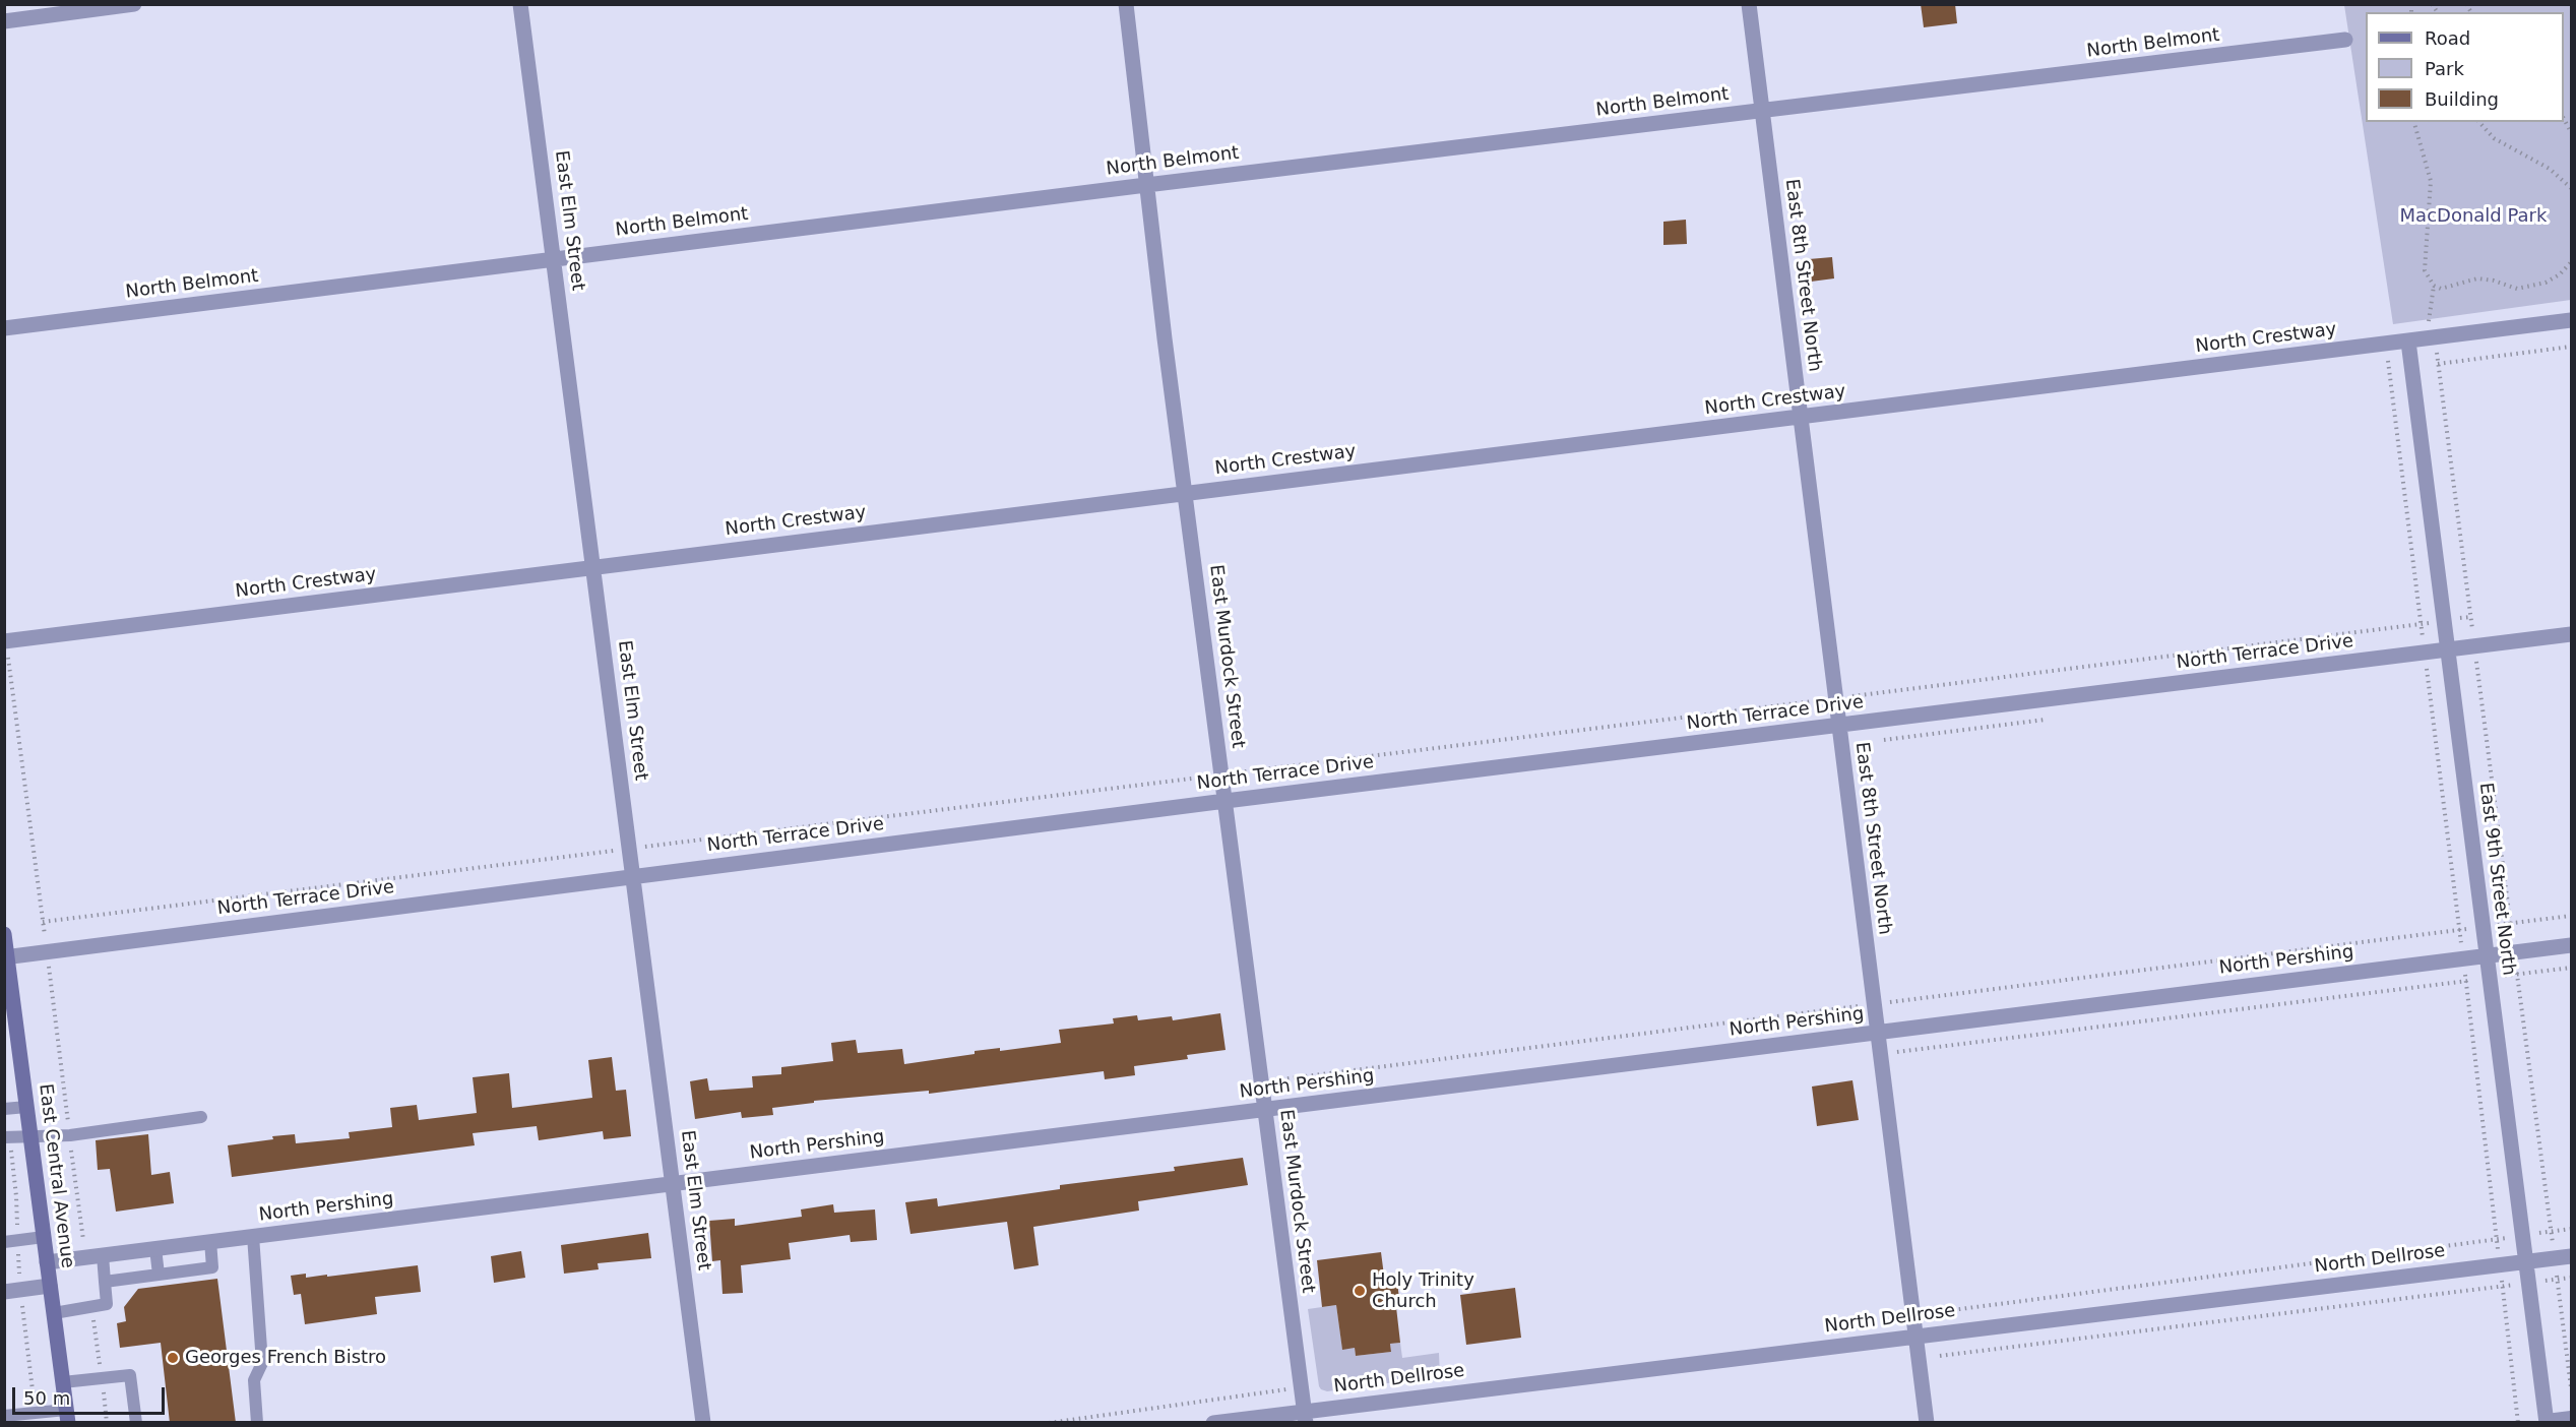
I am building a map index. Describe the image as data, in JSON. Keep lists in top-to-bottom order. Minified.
{"streets":{"main road":["East Central Avenue"],"street":["North Belmont","East Elm Street","East 8th Street North","North Crestway","North Terrace Drive","East Murdock Street","East 9th Street North","North Pershing","North Dellrose"]},"crossings":[["North Belmont","East Elm Street"],["North Belmont","East 8th Street North"],["North Belmont","East Murdock Street"],["East Elm Street","North Crestway"],["East Elm Street","North Terrace Drive"],["East Elm Street","North Pershing"],["East 8th Street North","North Crestway"],["East 8th Street North","North Terrace Drive"],["East 8th Street North","North Pershing"],["East 8th Street North","North Dellrose"],["North Crestway","East Murdock Street"],["North Crestway","East 9th Street North"],["North Terrace Drive","East Murdock Street"],["North Terrace Drive","East 9th Street North"],["North Terrace Drive","East Central Avenue"],["East Murdock Street","North Pershing"],["East Murdock Street","North Dellrose"],["East 9th Street North","North Pershing"],["East 9th Street North","North Dellrose"],["North Pershing","East Central Avenue"]],"parks":["MacDonald Park"],"places":["Holy Trinity Church","Georges French Bistro"],"legend":["Road","Park","Building"],"scale_bar":"50 m"}
